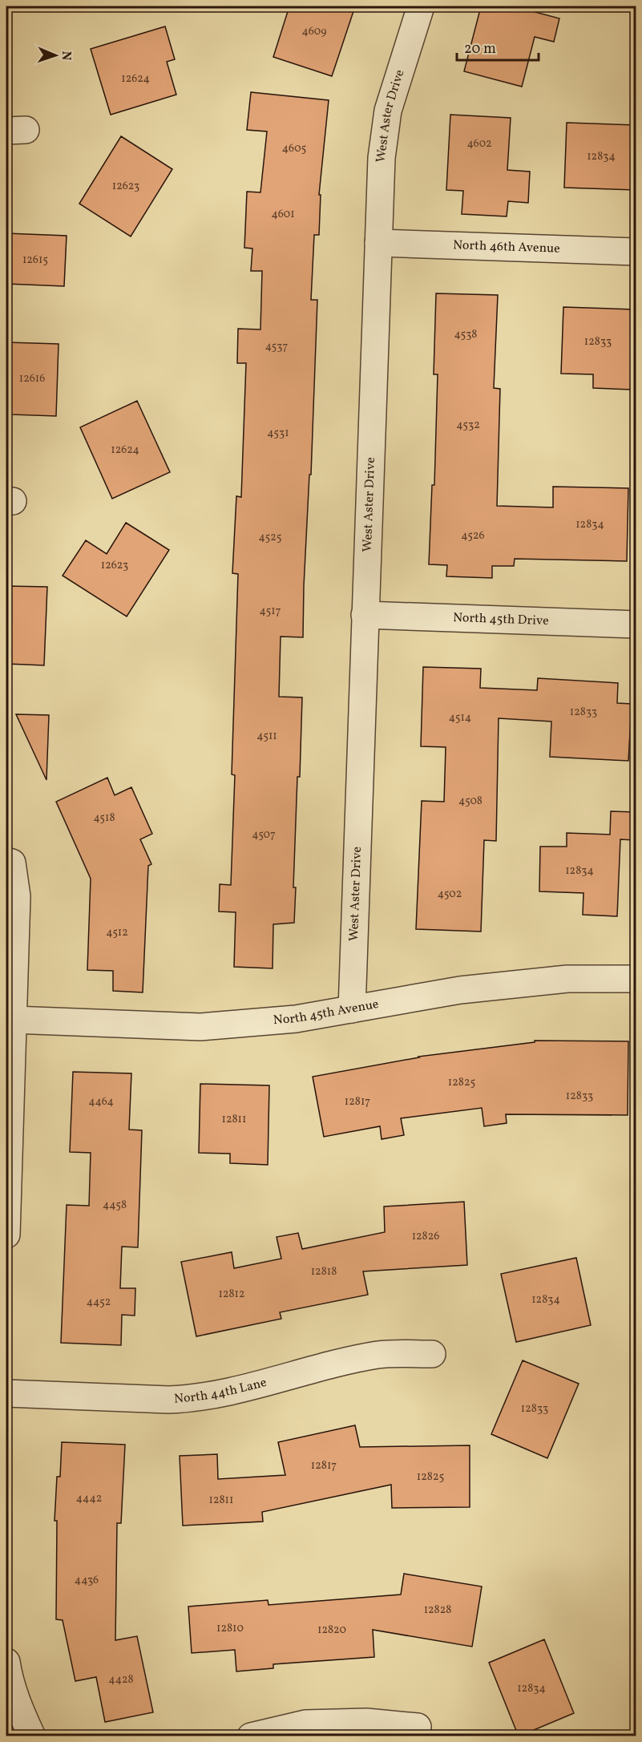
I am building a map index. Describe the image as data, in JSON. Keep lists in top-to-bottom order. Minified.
{"streets":{"street":["West Aster Drive","North 46th Avenue","North 45th Drive","North 45th Avenue","North 44th Lane"]},"crossings":[["West Aster Drive","North 46th Avenue"],["West Aster Drive","North 45th Drive"],["West Aster Drive","North 45th Avenue"]],"house_numbers":["4609","12624","4602","4605","12834","12623","4601","12615","4538","12833","4537","12616","4532","4531","12624","12834","4526","4525","12623","4517","12833","4514","4511","4508","4518","4507","12834","4502","4512","12825","12833","4464","12817","12811","4458","12826","12818","12812","12834","4452","12833","12817","12825","4442","12811","4436","12828","12810","12820","4428","12834"],"scale_bar":"20 m","north":"right"}
